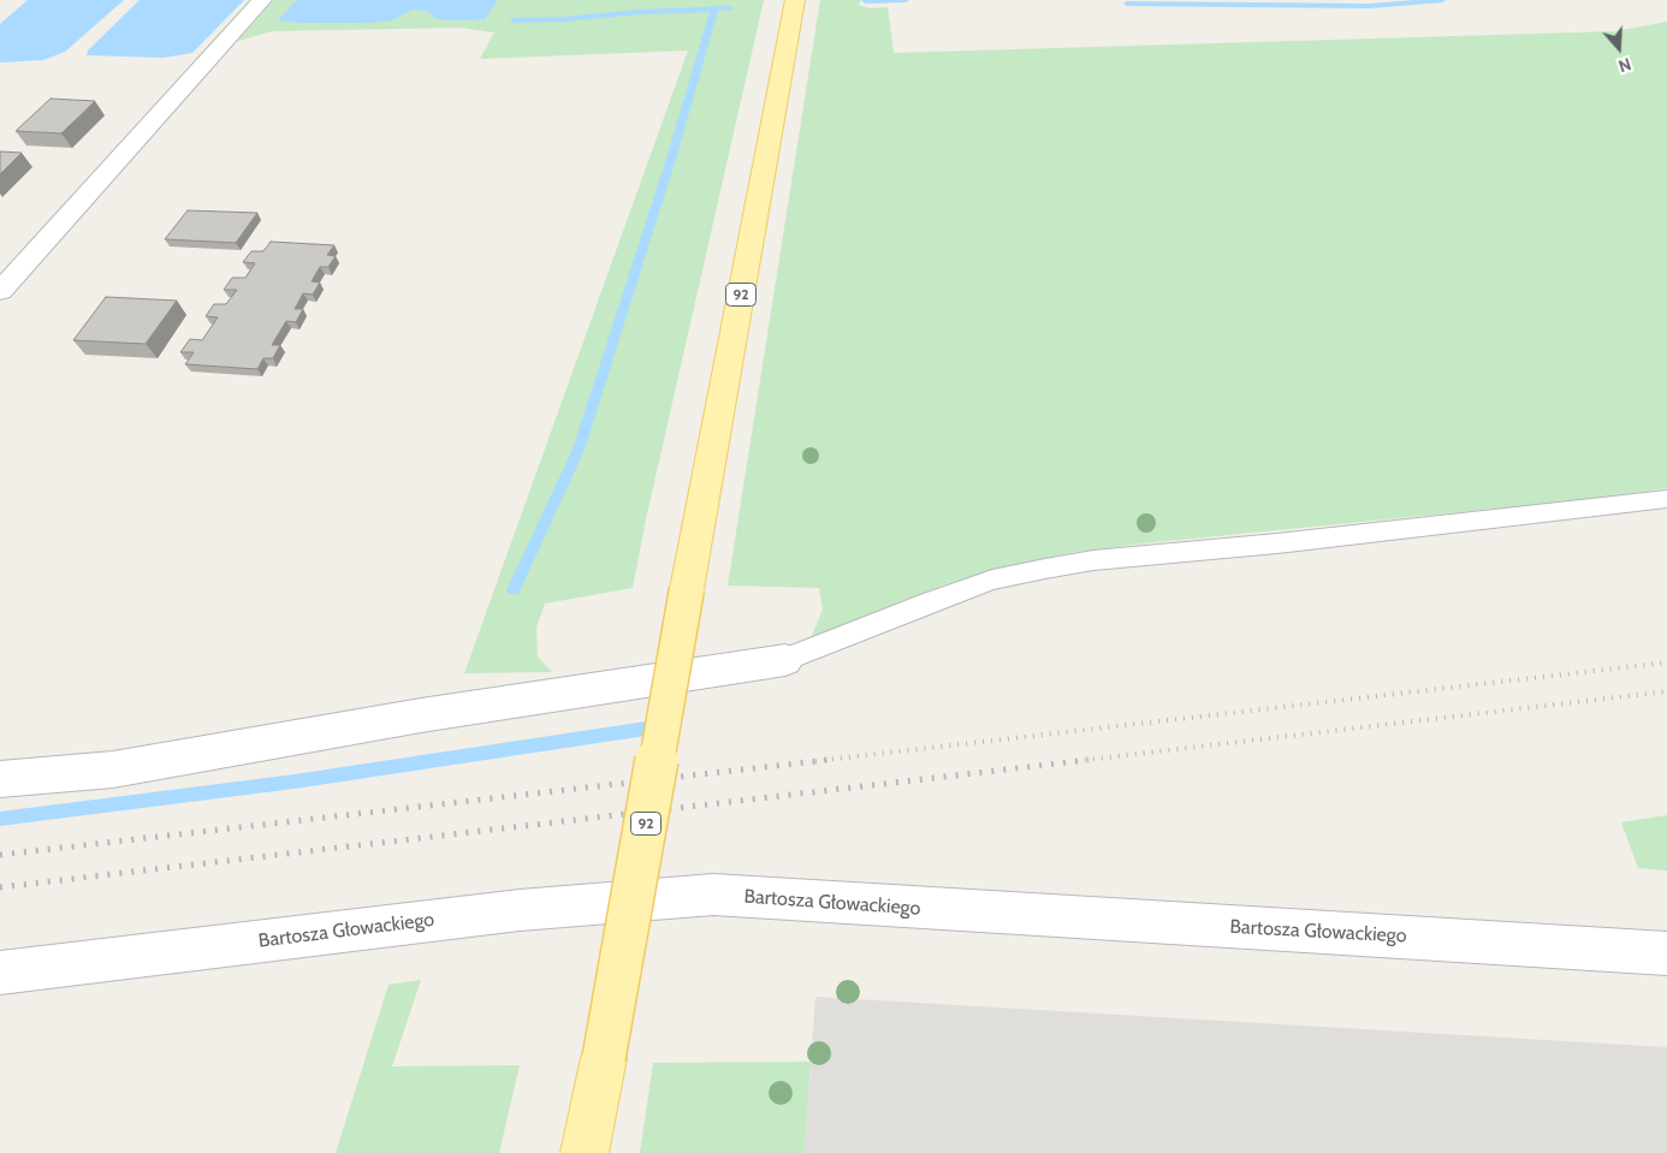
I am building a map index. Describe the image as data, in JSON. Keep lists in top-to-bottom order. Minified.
{"streets":{"main road":["92"],"street":["Bartosza Głowackiego"]},"north":"bottom"}
